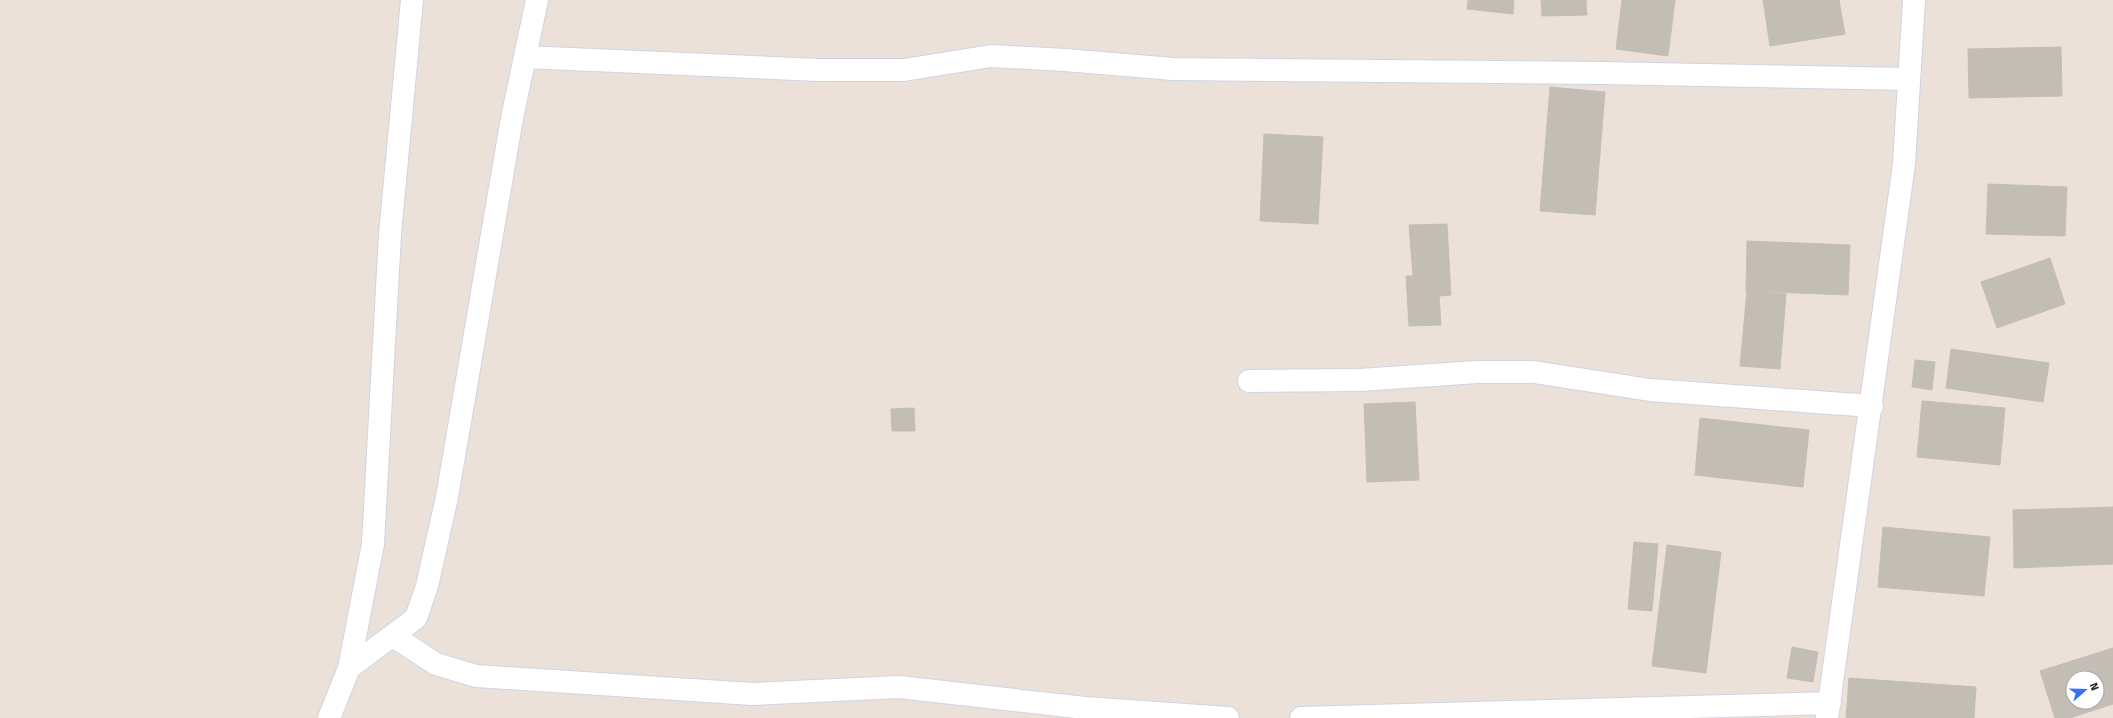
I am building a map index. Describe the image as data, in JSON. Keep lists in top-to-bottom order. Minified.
{"north":"right"}
